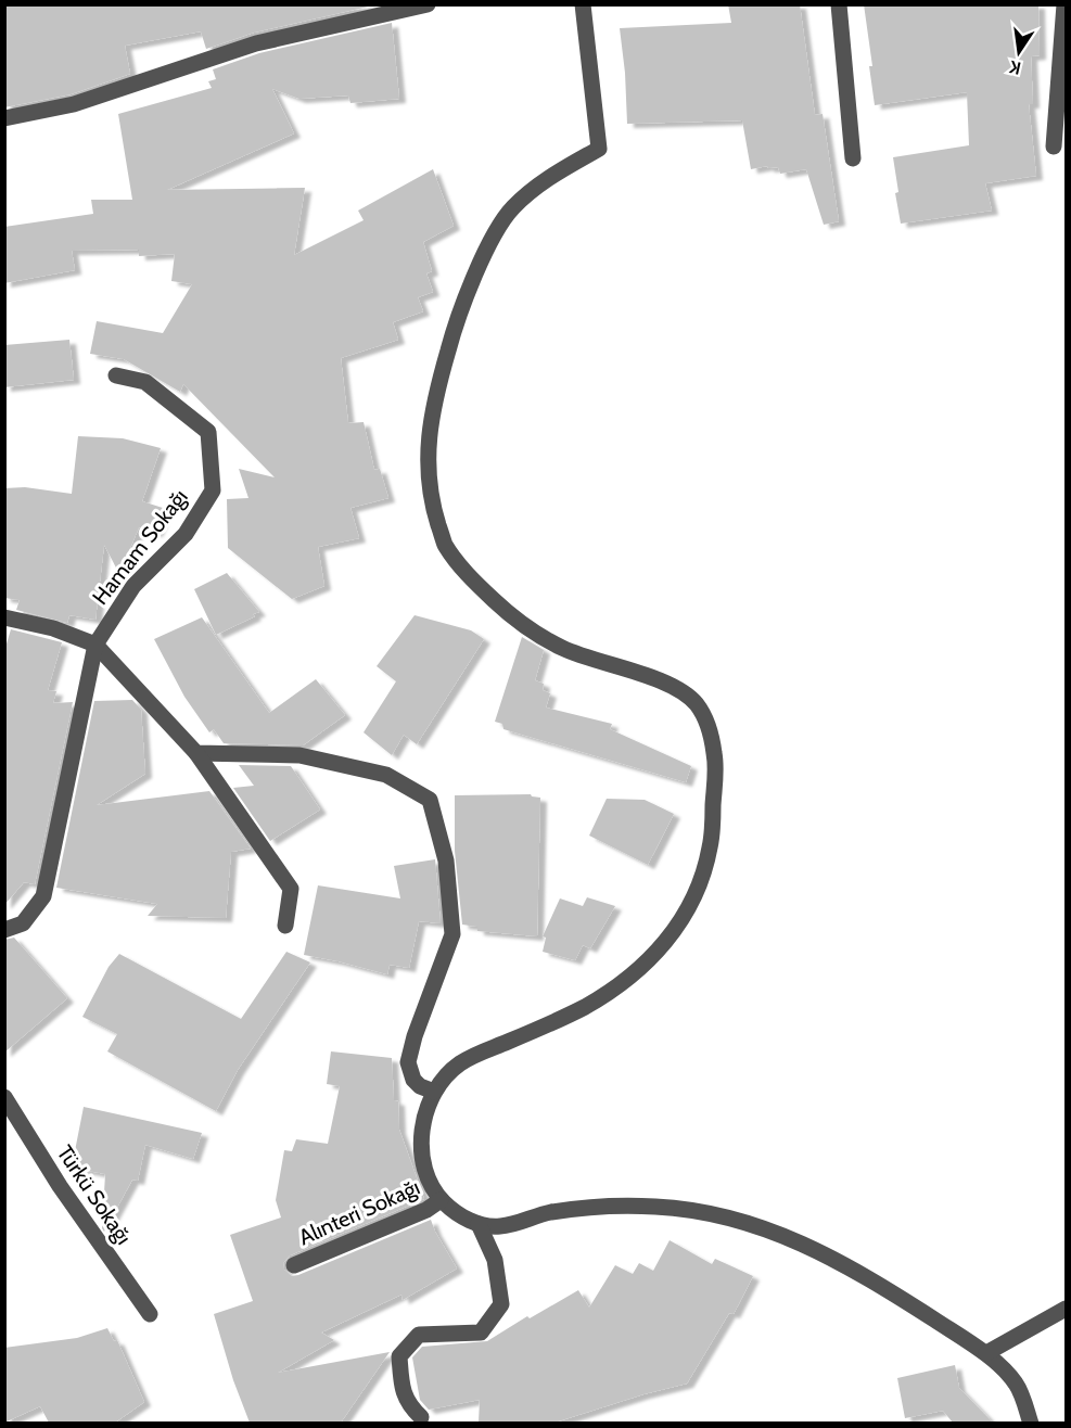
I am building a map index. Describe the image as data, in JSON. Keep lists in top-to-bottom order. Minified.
{"streets":{"street":["Hamam Sokağı","Türkü Sokağı","Alınteri Sokağı"]},"north":"bottom"}
